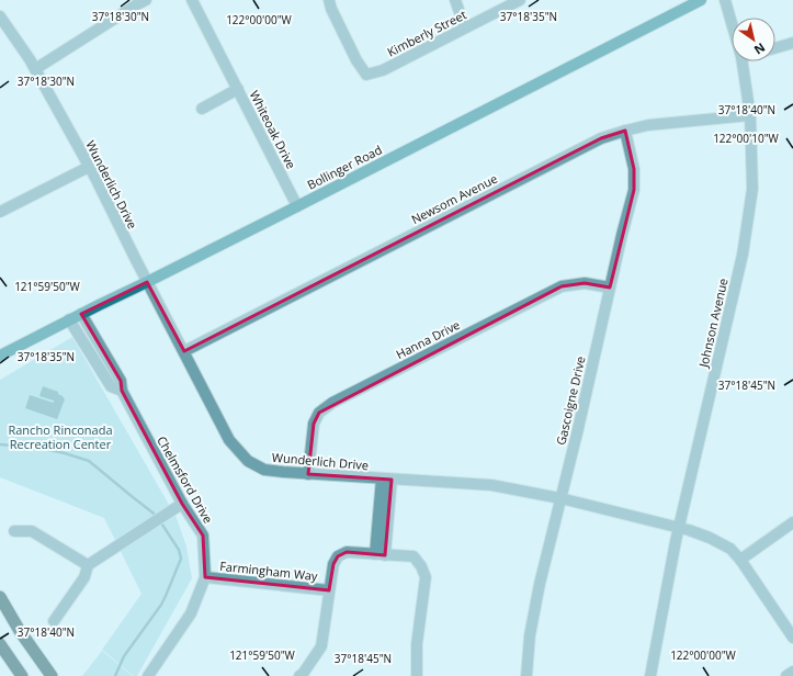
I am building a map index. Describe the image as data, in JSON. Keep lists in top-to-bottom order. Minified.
{"streets":{"main road":["Bollinger Road"],"street":["Kimberly Street","Whiteoak Drive","Wunderlich Drive","Newsom Avenue","Johnson Avenue","Hanna Drive","Gascoigne Drive","Chelmsford Drive","Farmingham Way"]},"crossings":[["Whiteoak Drive","Bollinger Road"],["Bollinger Road","Wunderlich Drive"],["Bollinger Road","Chelmsford Drive"],["Wunderlich Drive","Newsom Avenue"],["Wunderlich Drive","Johnson Avenue"],["Wunderlich Drive","Hanna Drive"],["Wunderlich Drive","Gascoigne Drive"],["Newsom Avenue","Johnson Avenue"],["Newsom Avenue","Gascoigne Drive"],["Hanna Drive","Gascoigne Drive"],["Chelmsford Drive","Farmingham Way"]],"parks":["Rancho Rinconada Recreation Center"],"north":"bottom right","coordinates":["37°18'30\"N","37°18'35\"N","122°00'00\"W","37°18'40\"N","122°00'10\"W","121°59'50\"W","37°18'45\"N"]}
